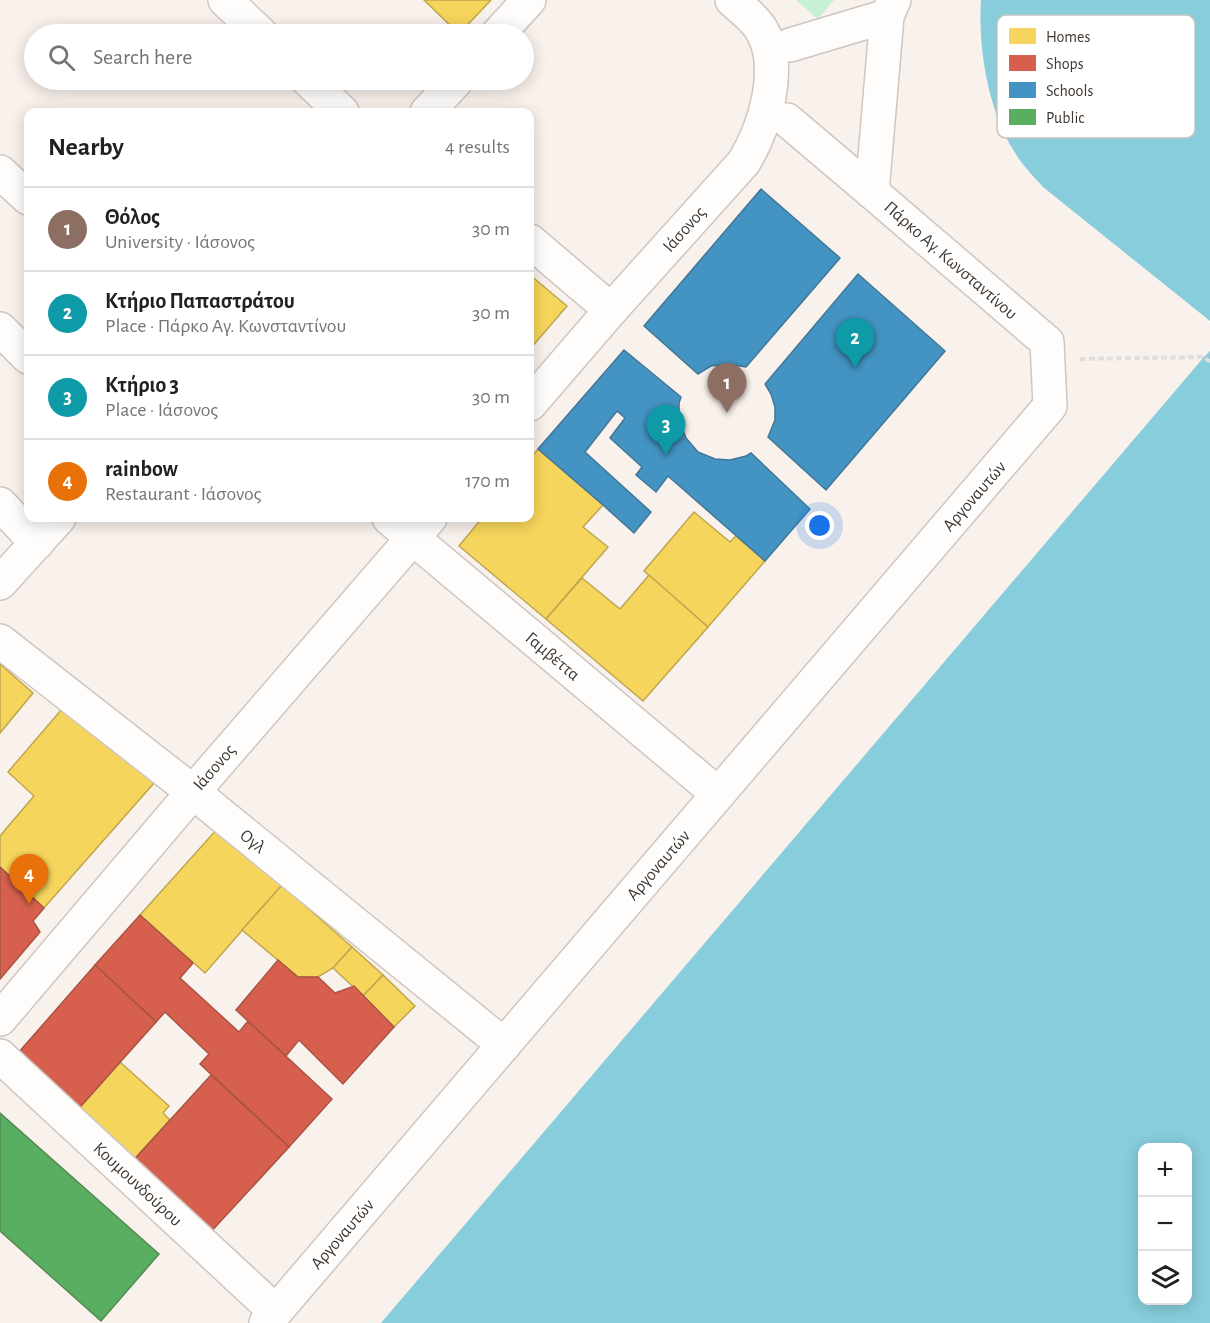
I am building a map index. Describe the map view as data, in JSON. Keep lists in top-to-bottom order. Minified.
{"streets":{"street":["Ιάσονος","Πάρκο Αγ. Κωνσταντίνου","Αργοναυτών","Γαμβέττα","Ογλ","Κουμουνδούρου"]},"crossings":[["Ιάσονος","Γαμβέττα"],["Ιάσονος","Ογλ"],["Πάρκο Αγ. Κωνσταντίνου","Αργοναυτών"],["Αργοναυτών","Γαμβέττα"],["Αργοναυτών","Ογλ"],["Αργοναυτών","Κουμουνδούρου"]],"legend":["Homes","Shops","Schools","Public"],"page":{"search":"Search here","heading":["Nearby","4 results"],"list":[{"mark":"1","name":"Θόλος","note":"University · Ιάσονος","value":"30 m"},{"mark":"2","name":"Κτήριο Παπαστράτου","note":"Place · Πάρκο Αγ. Κωνσταντίνου","value":"30 m"},{"mark":"3","name":"Κτήριο 3","note":"Place · Ιάσονος","value":"30 m"},{"mark":"4","name":"rainbow","note":"Restaurant · Ιάσονος","value":"170 m"}],"pins":["2","1","3","4"],"map_buttons":["+","−"]}}
